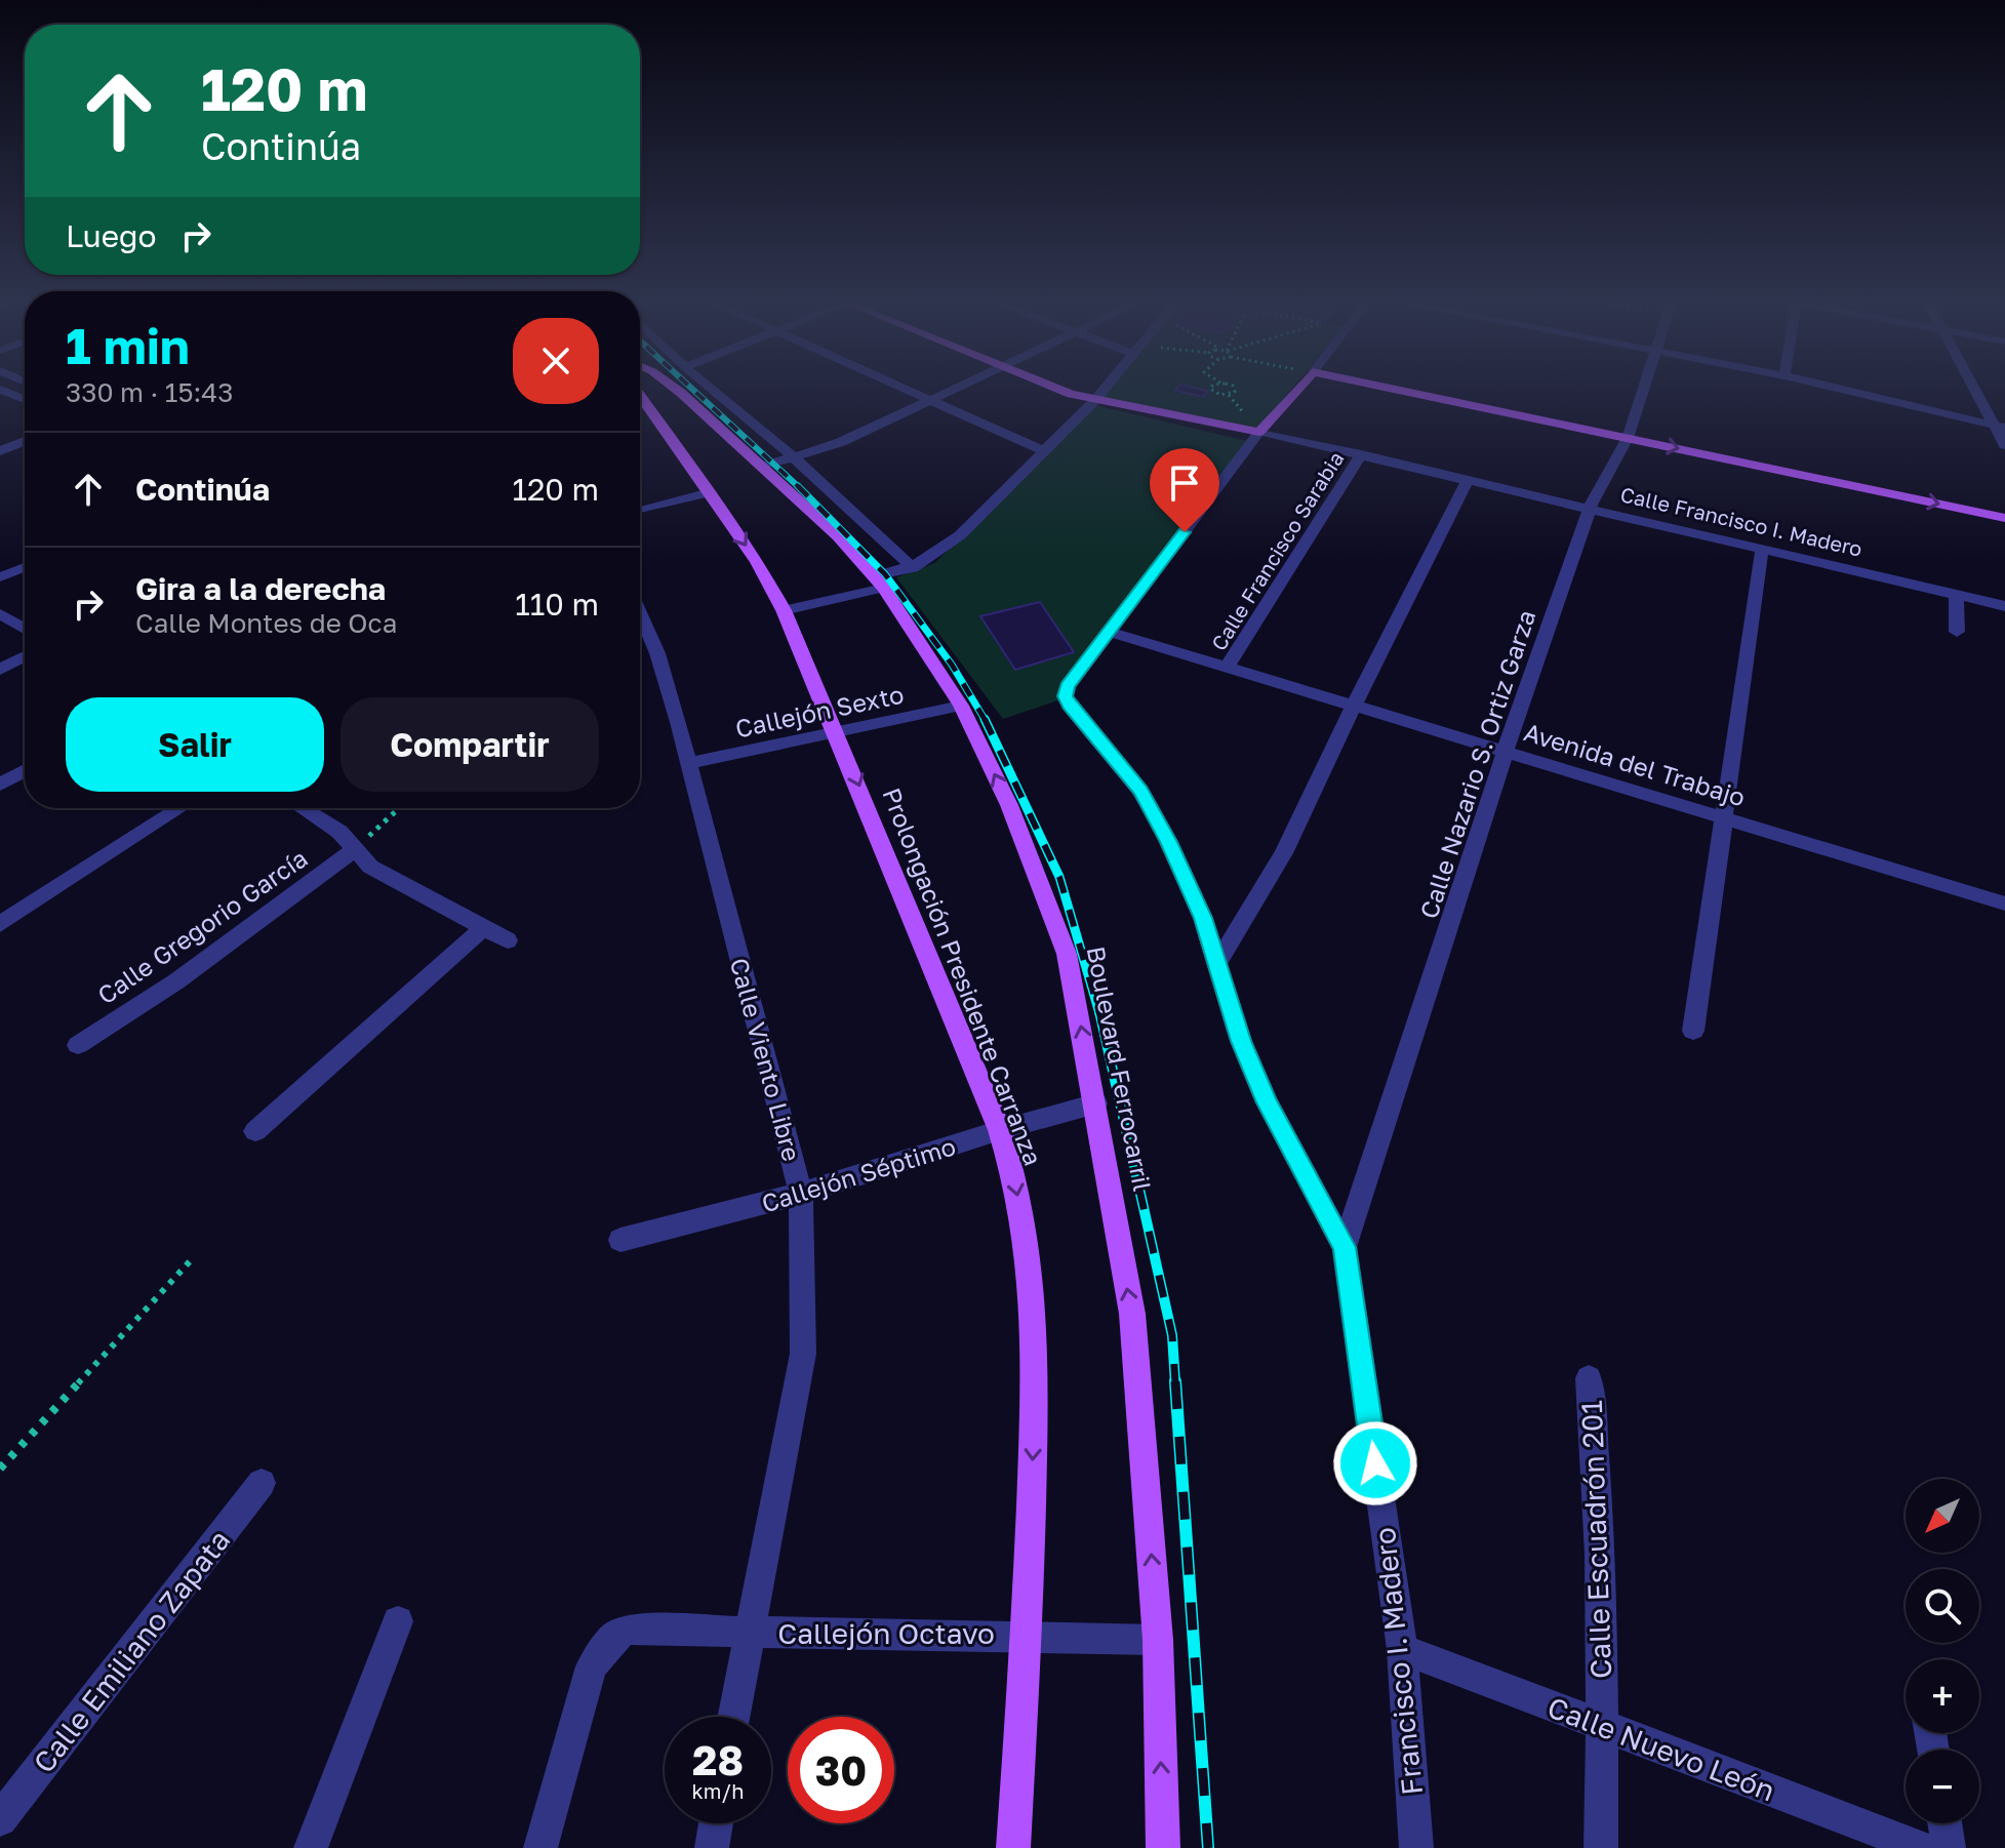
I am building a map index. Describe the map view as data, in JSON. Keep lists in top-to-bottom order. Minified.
{"streets":{"main road":["Calle Francisco I. Madero","Prolongación Presidente Carranza","Boulevard Ferrocarril"],"street":["Calle Francisco Sarabia","Callejón Sexto","Calle Nazario S. Ortiz Garza","Avenida del Trabajo","Calle Gregorio García","Calle Viento Libre","Callejón Séptimo","Calle Escuadrón 201","Callejón Octavo","Calle Emiliano Zapata","Francisco I. Madero","Calle Nuevo León"]},"crossings":[["Calle Francisco I. Madero","Calle Francisco Sarabia"],["Calle Francisco I. Madero","Calle Nazario S. Ortiz Garza"],["Calle Francisco Sarabia","Avenida del Trabajo"],["Callejón Sexto","Prolongación Presidente Carranza"],["Callejón Sexto","Calle Viento Libre"],["Callejón Sexto","Boulevard Ferrocarril"],["Calle Nazario S. Ortiz Garza","Avenida del Trabajo"],["Calle Nazario S. Ortiz Garza","Francisco I. Madero"],["Avenida del Trabajo","Francisco I. Madero"],["Prolongación Presidente Carranza","Callejón Séptimo"],["Prolongación Presidente Carranza","Callejón Octavo"],["Calle Viento Libre","Callejón Séptimo"],["Calle Viento Libre","Callejón Octavo"],["Boulevard Ferrocarril","Callejón Séptimo"],["Boulevard Ferrocarril","Callejón Octavo"],["Calle Escuadrón 201","Calle Nuevo León"],["Francisco I. Madero","Calle Nuevo León"]],"one_way":["Prolongación Presidente Carranza","Boulevard Ferrocarril"],"north":"bottom left","page":{"turn":["120 m","Continúa"],"then":"Luego","heading":["1 min","330 m · 15:43"],"list":[{"name":"Continúa","value":"120 m"},{"name":"Gira a la derecha","note":"Calle Montes de Oca","value":"110 m"}],"buttons":["Salir","Compartir"],"map_buttons":["+","−"],"speed":"28 km/h","limit":"30"}}
